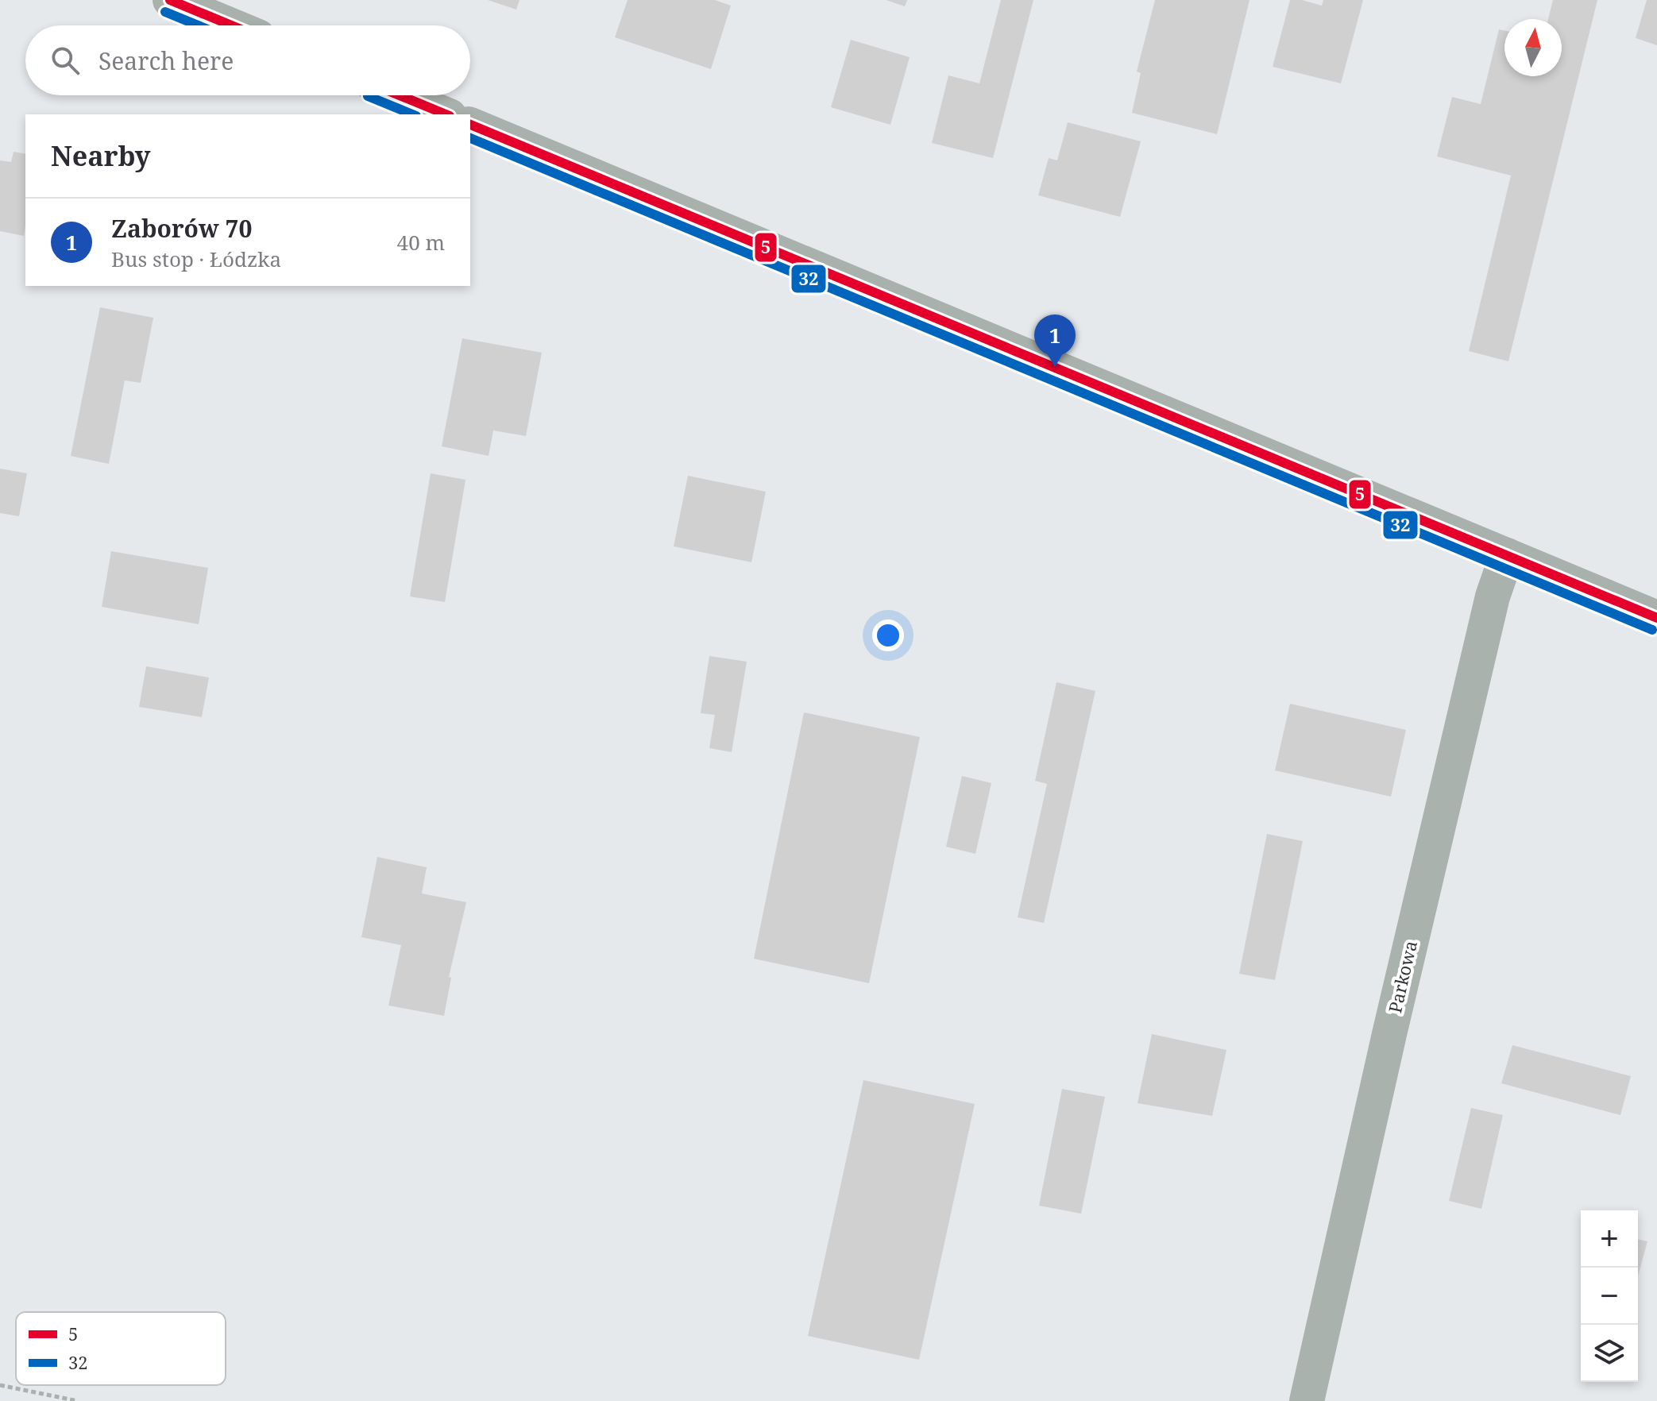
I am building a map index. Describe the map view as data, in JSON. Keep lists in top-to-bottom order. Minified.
{"streets":{"street":["Parkowa"]},"lines":["transit line 5","transit line 32"],"legend":["5","32"],"north":"top","page":{"search":"Search here","heading":"Nearby","list":[{"mark":"1","name":"Zaborów 70","note":"Bus stop · Łódzka","value":"40 m"}],"pins":"1","map_buttons":["+","−"]}}
